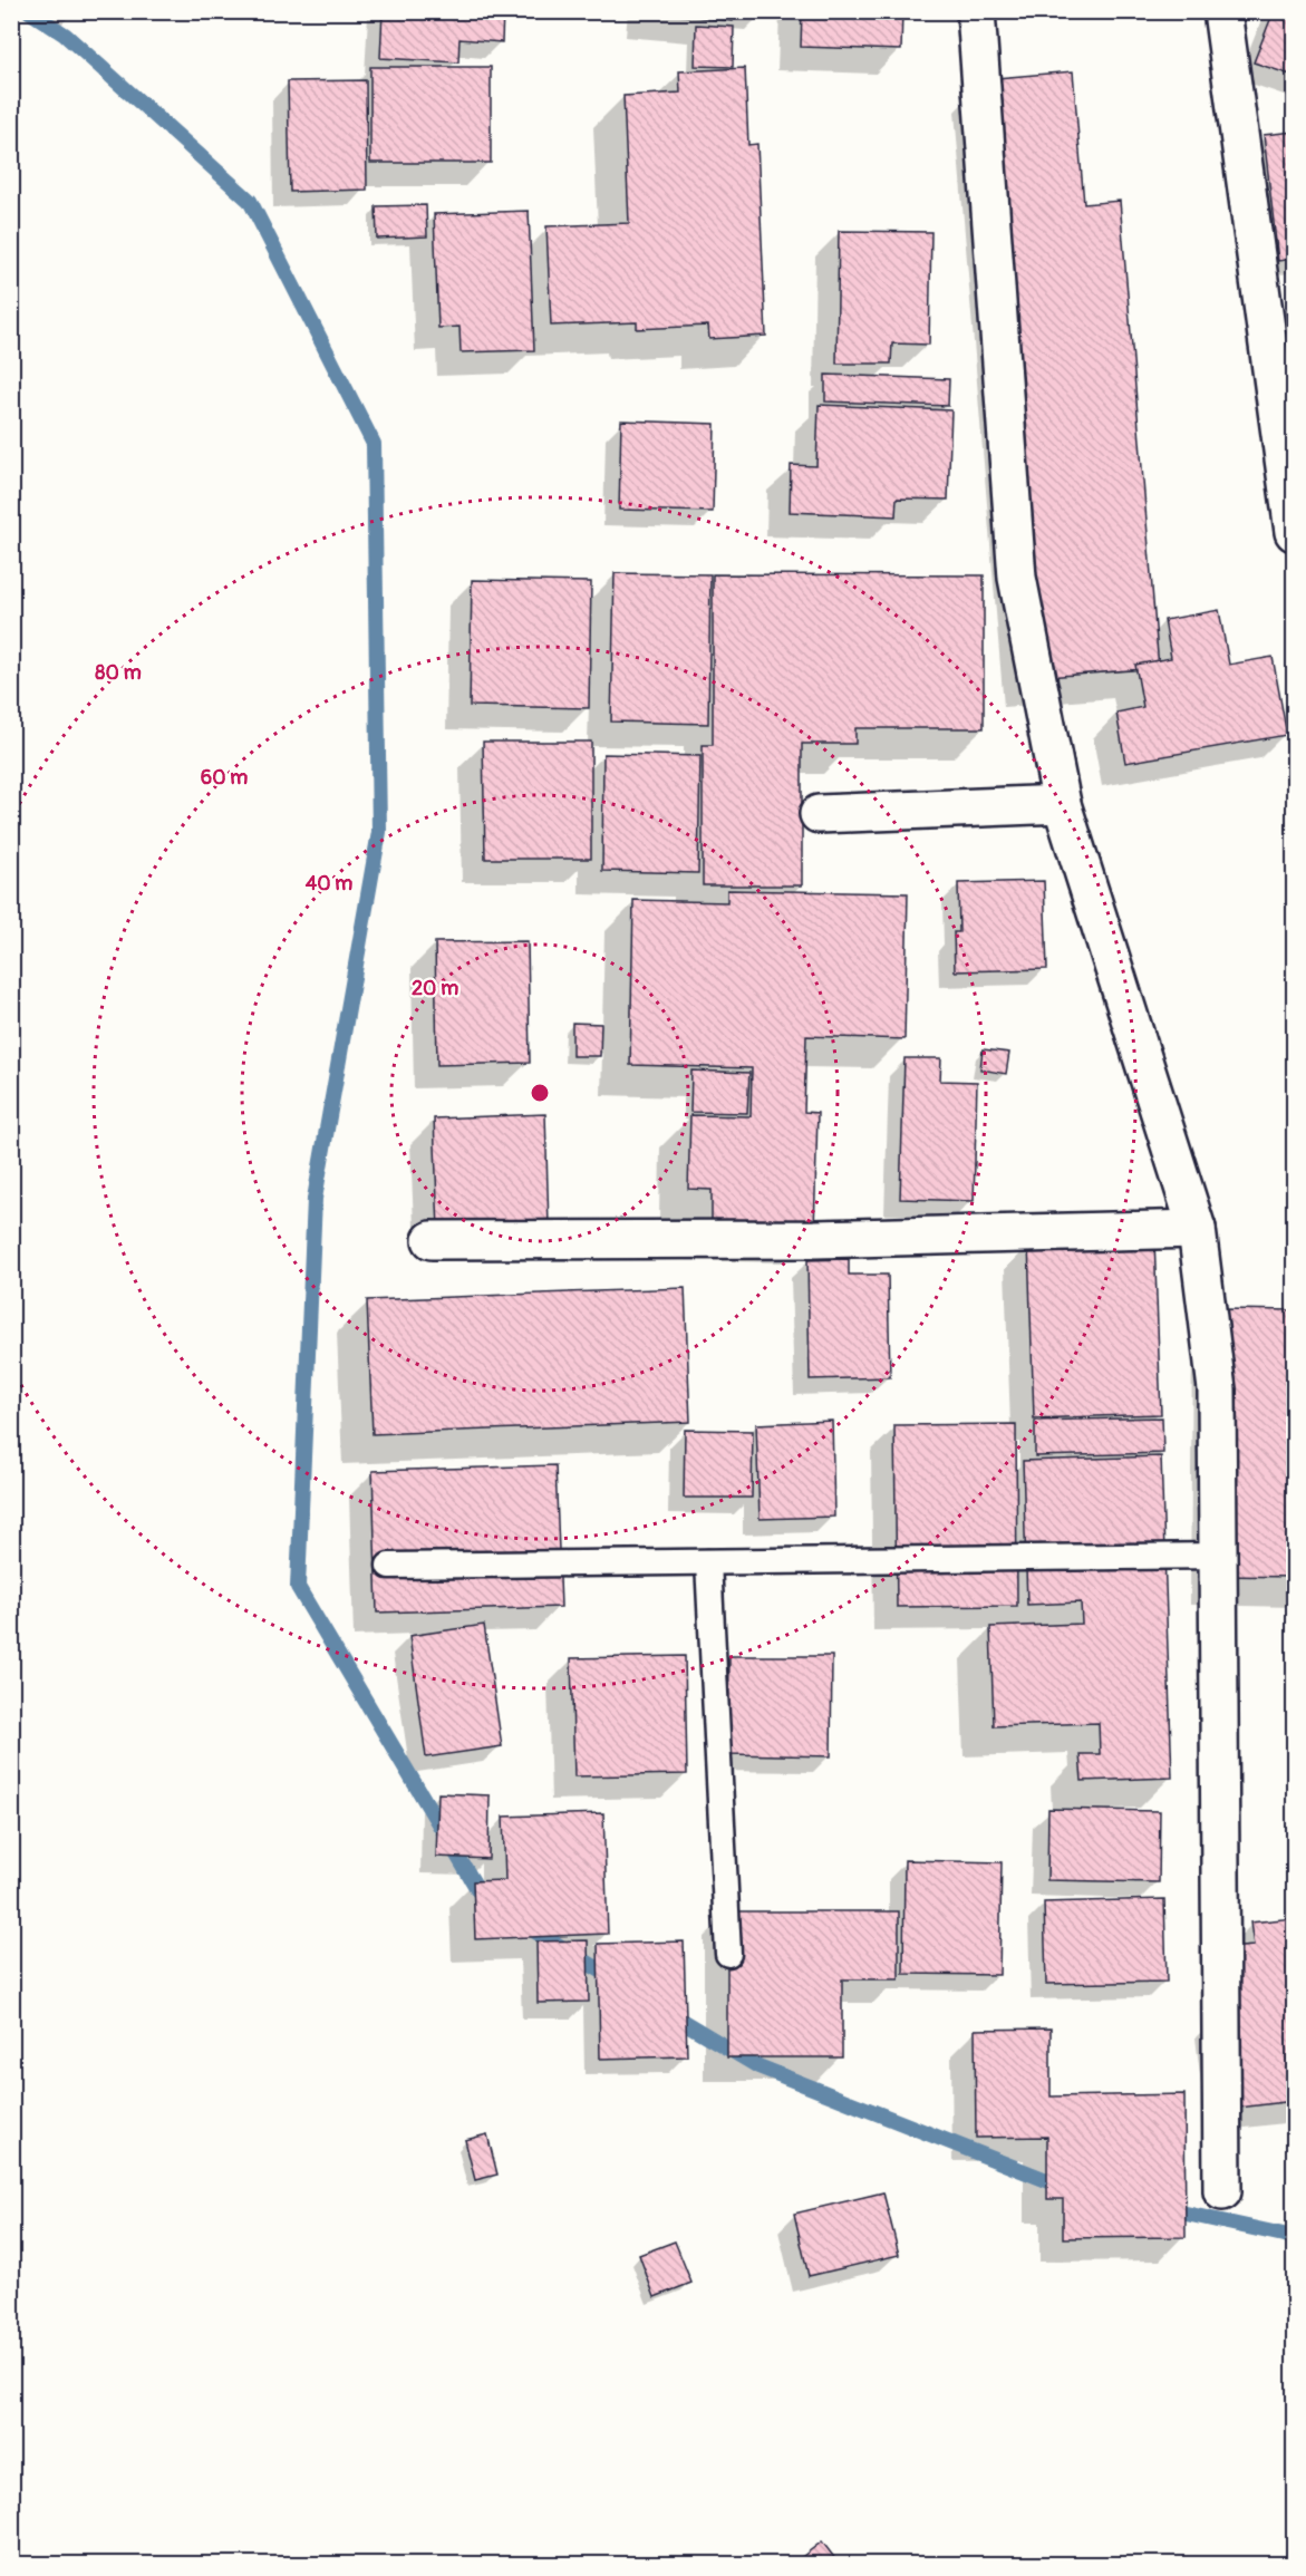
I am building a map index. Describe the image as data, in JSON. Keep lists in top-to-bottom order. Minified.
{"rings":["80 m","60 m","40 m","20 m"]}
